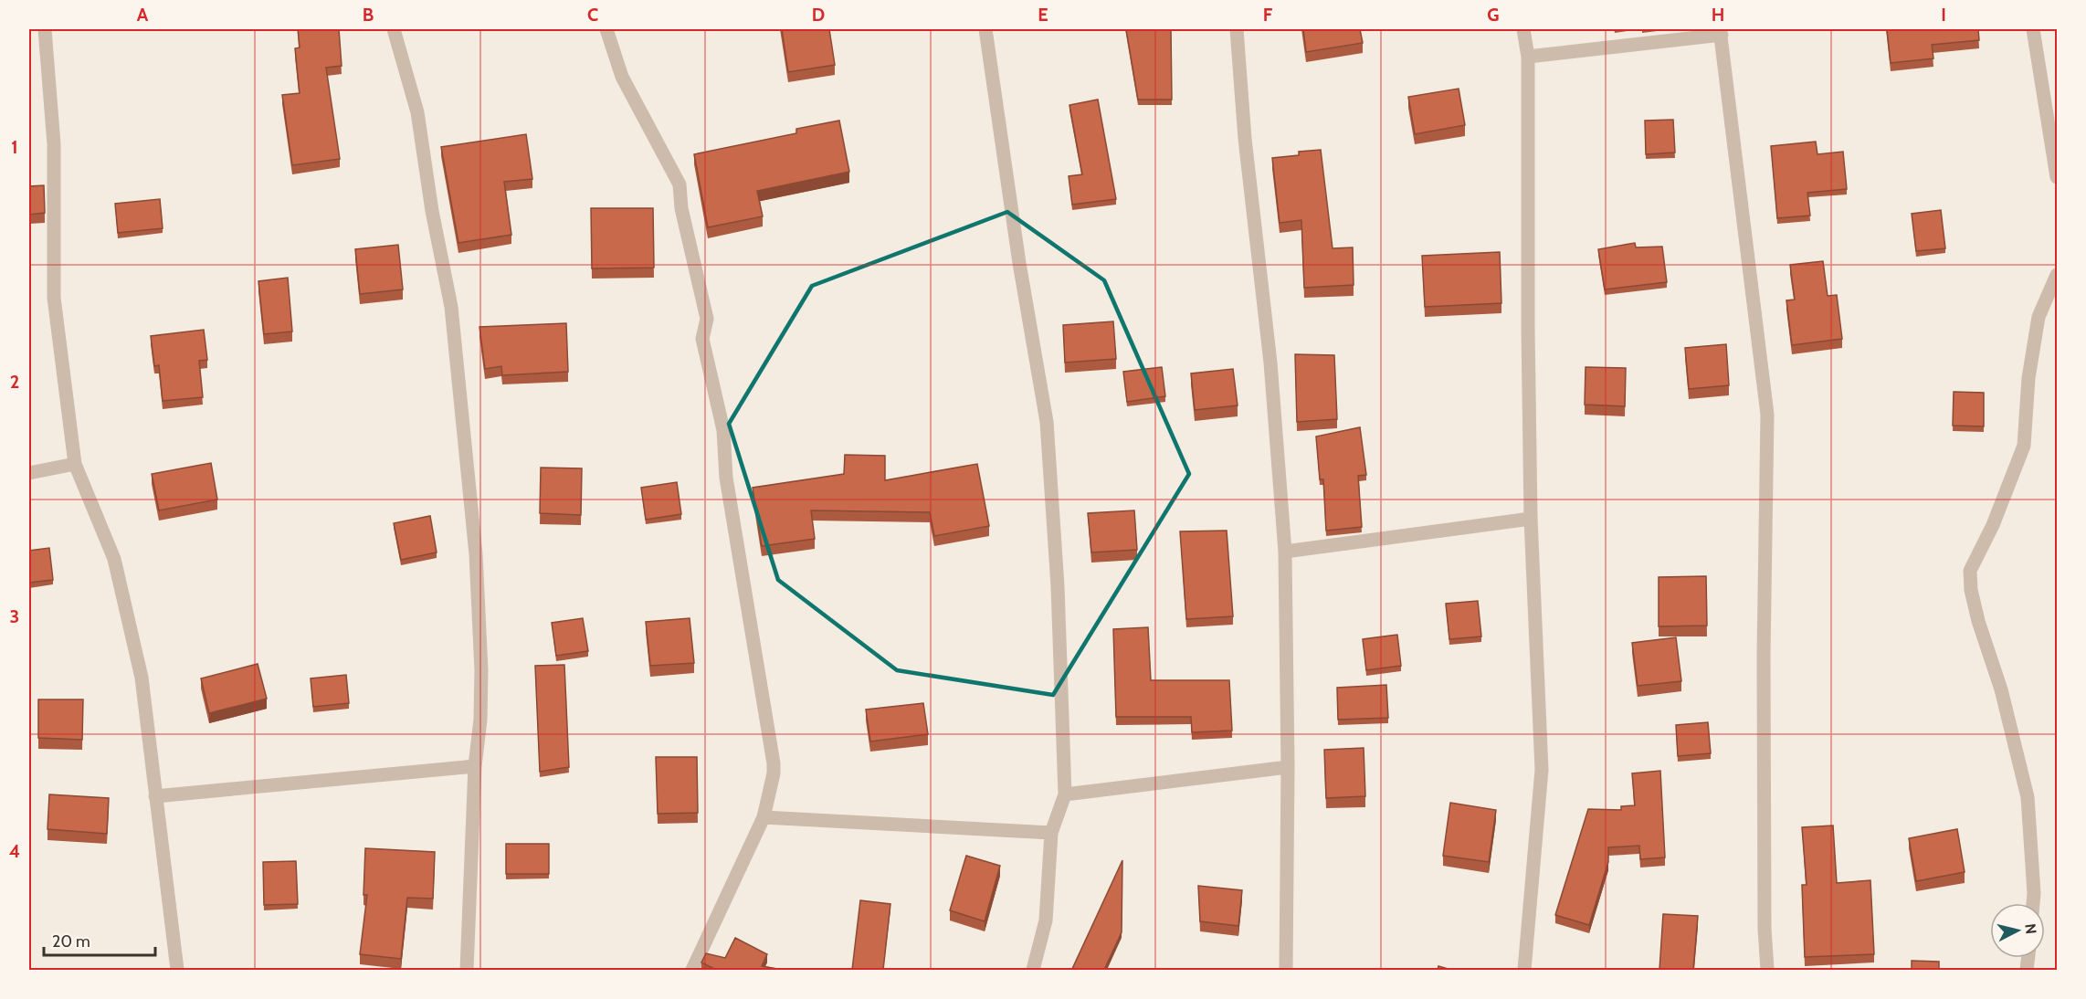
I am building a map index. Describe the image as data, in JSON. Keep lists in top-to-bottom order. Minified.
{"scale_bar":"20 m","north":"right","grid":{"columns":["A","B","C","D","E","F","G","H","I"],"rows":["1","2","3","4"]}}
